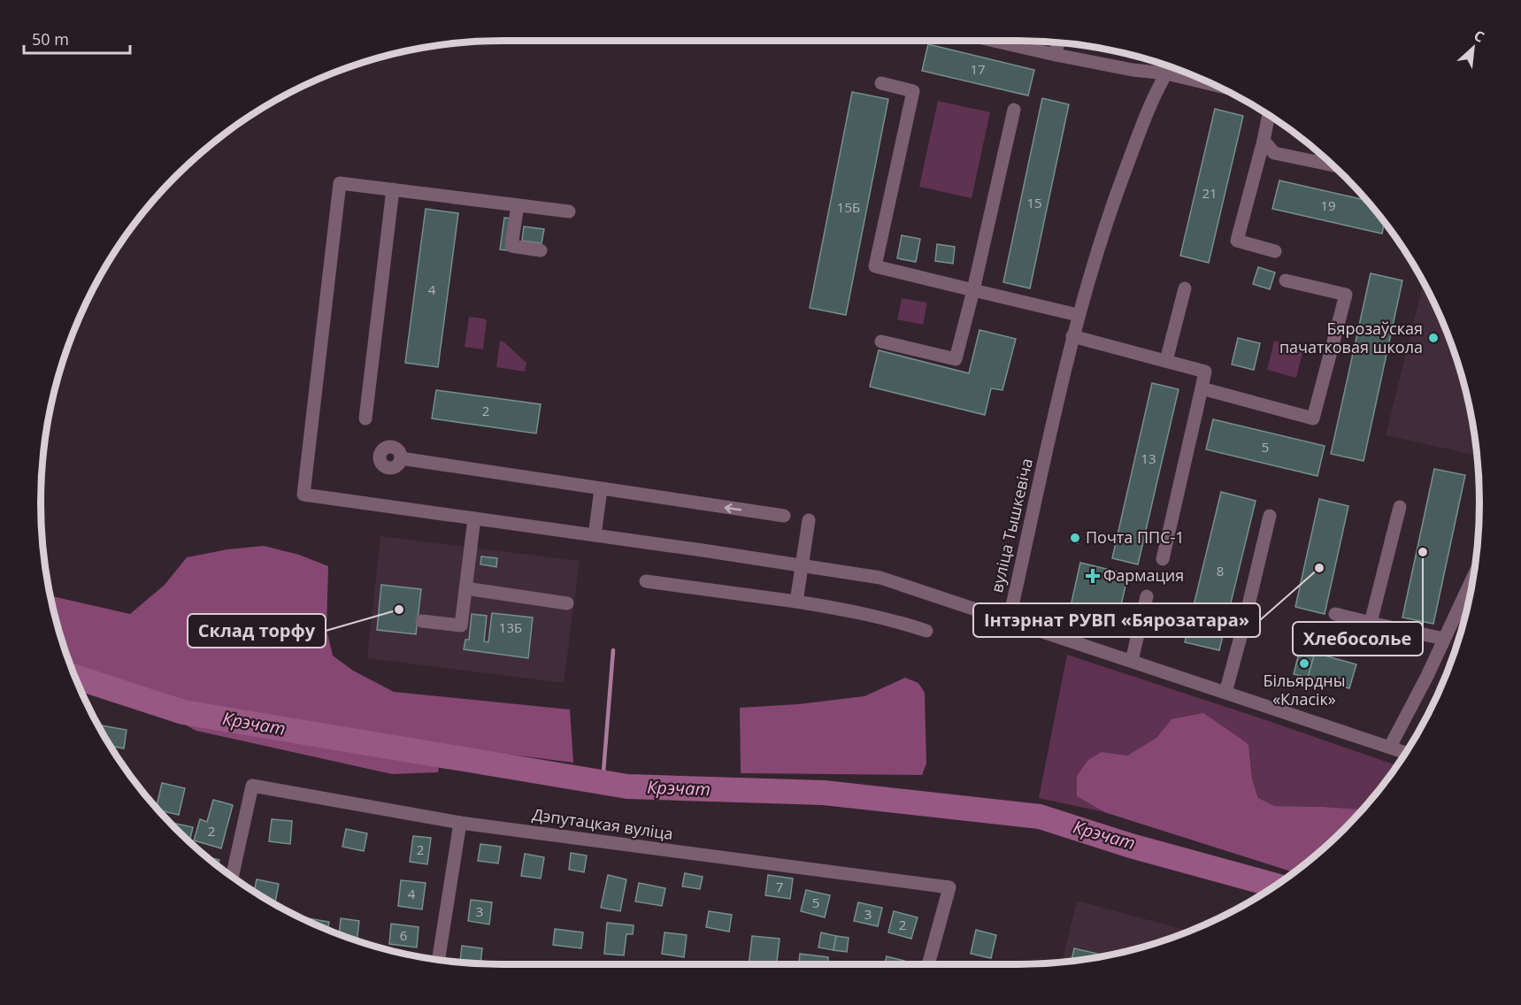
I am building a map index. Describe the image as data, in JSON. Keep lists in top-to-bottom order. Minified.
{"streets":{"street":["вуліца Тышкевіча","Дэпутацкая вуліца"]},"water":["Крэчат"],"places":{"other":["Бярозаўская пачатковая школа","Почта ППС-1","Хлебосолье","Інтэрнат РУВП «Бярозатара»","Склад торфу","Більярдны «Класік»"],"health":["Фармация"]},"house_numbers":["17","21","15","19","15Б","4","2","5","13","8","13Б","2","2","7","4","5","3","3","2","6"],"scale_bar":"50 m","north":"top right"}
